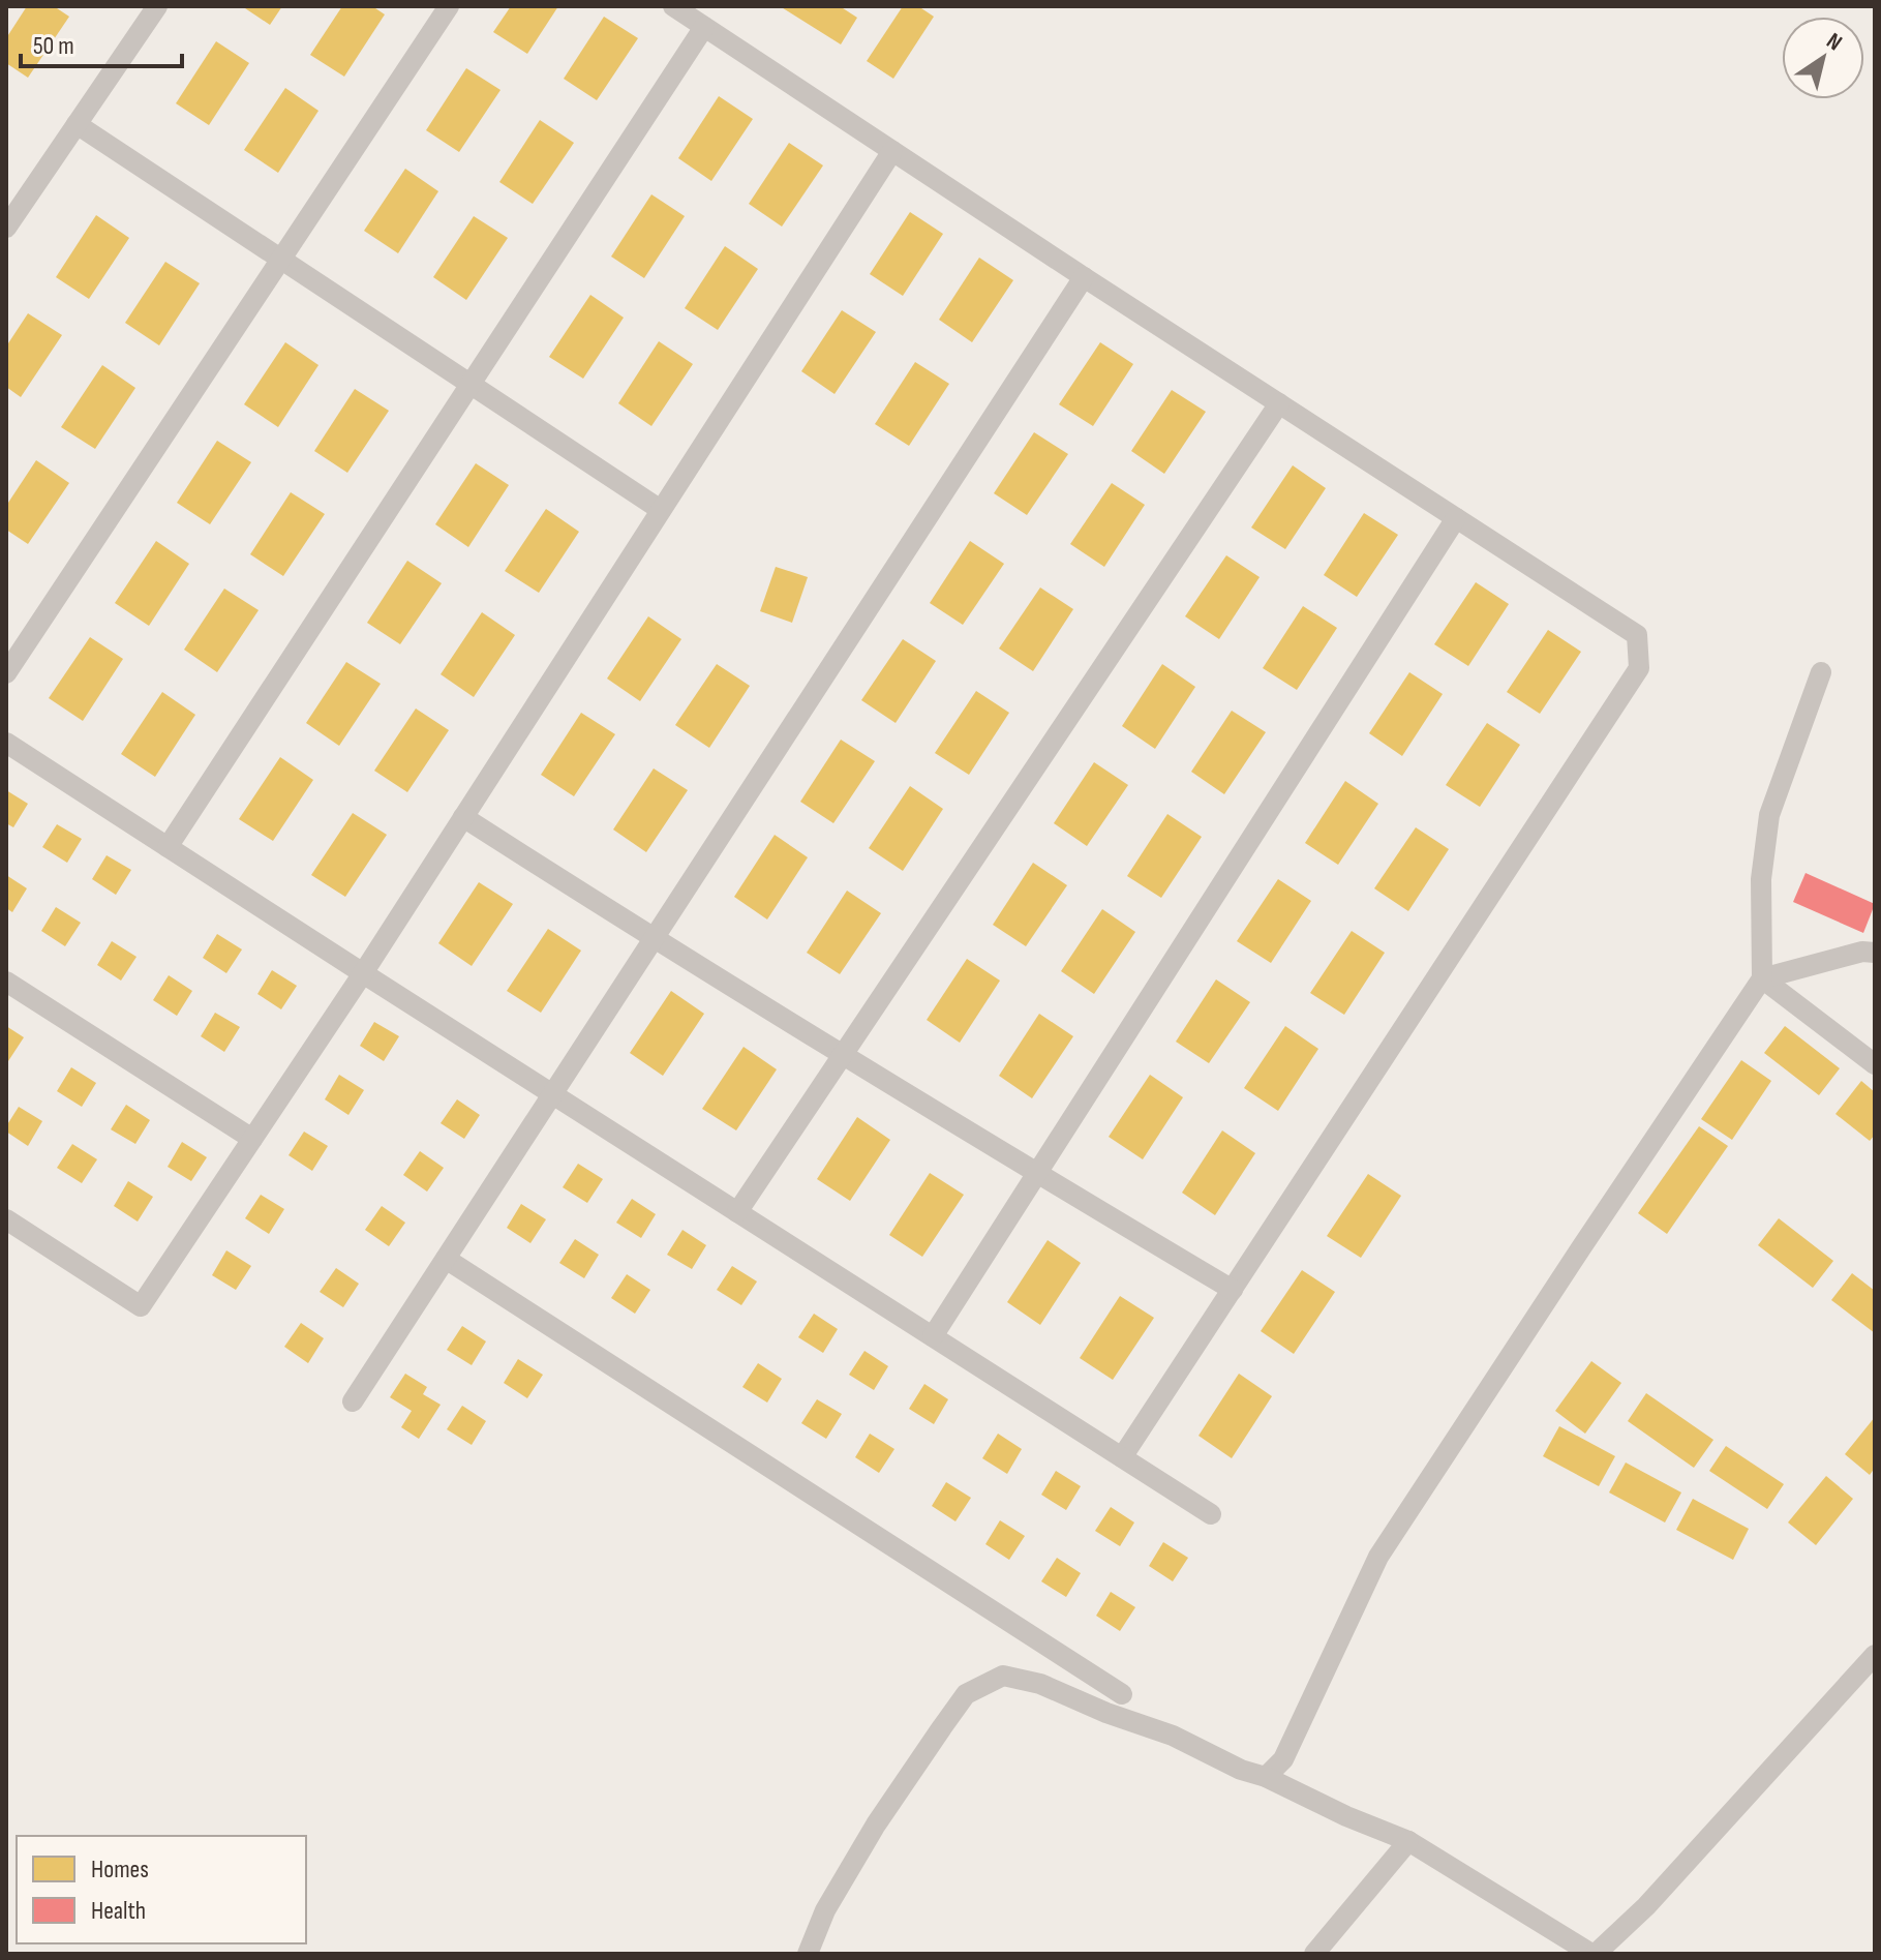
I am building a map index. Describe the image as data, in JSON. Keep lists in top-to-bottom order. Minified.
{"legend":["Homes","Health"],"scale_bar":"50 m","north":"top right"}
